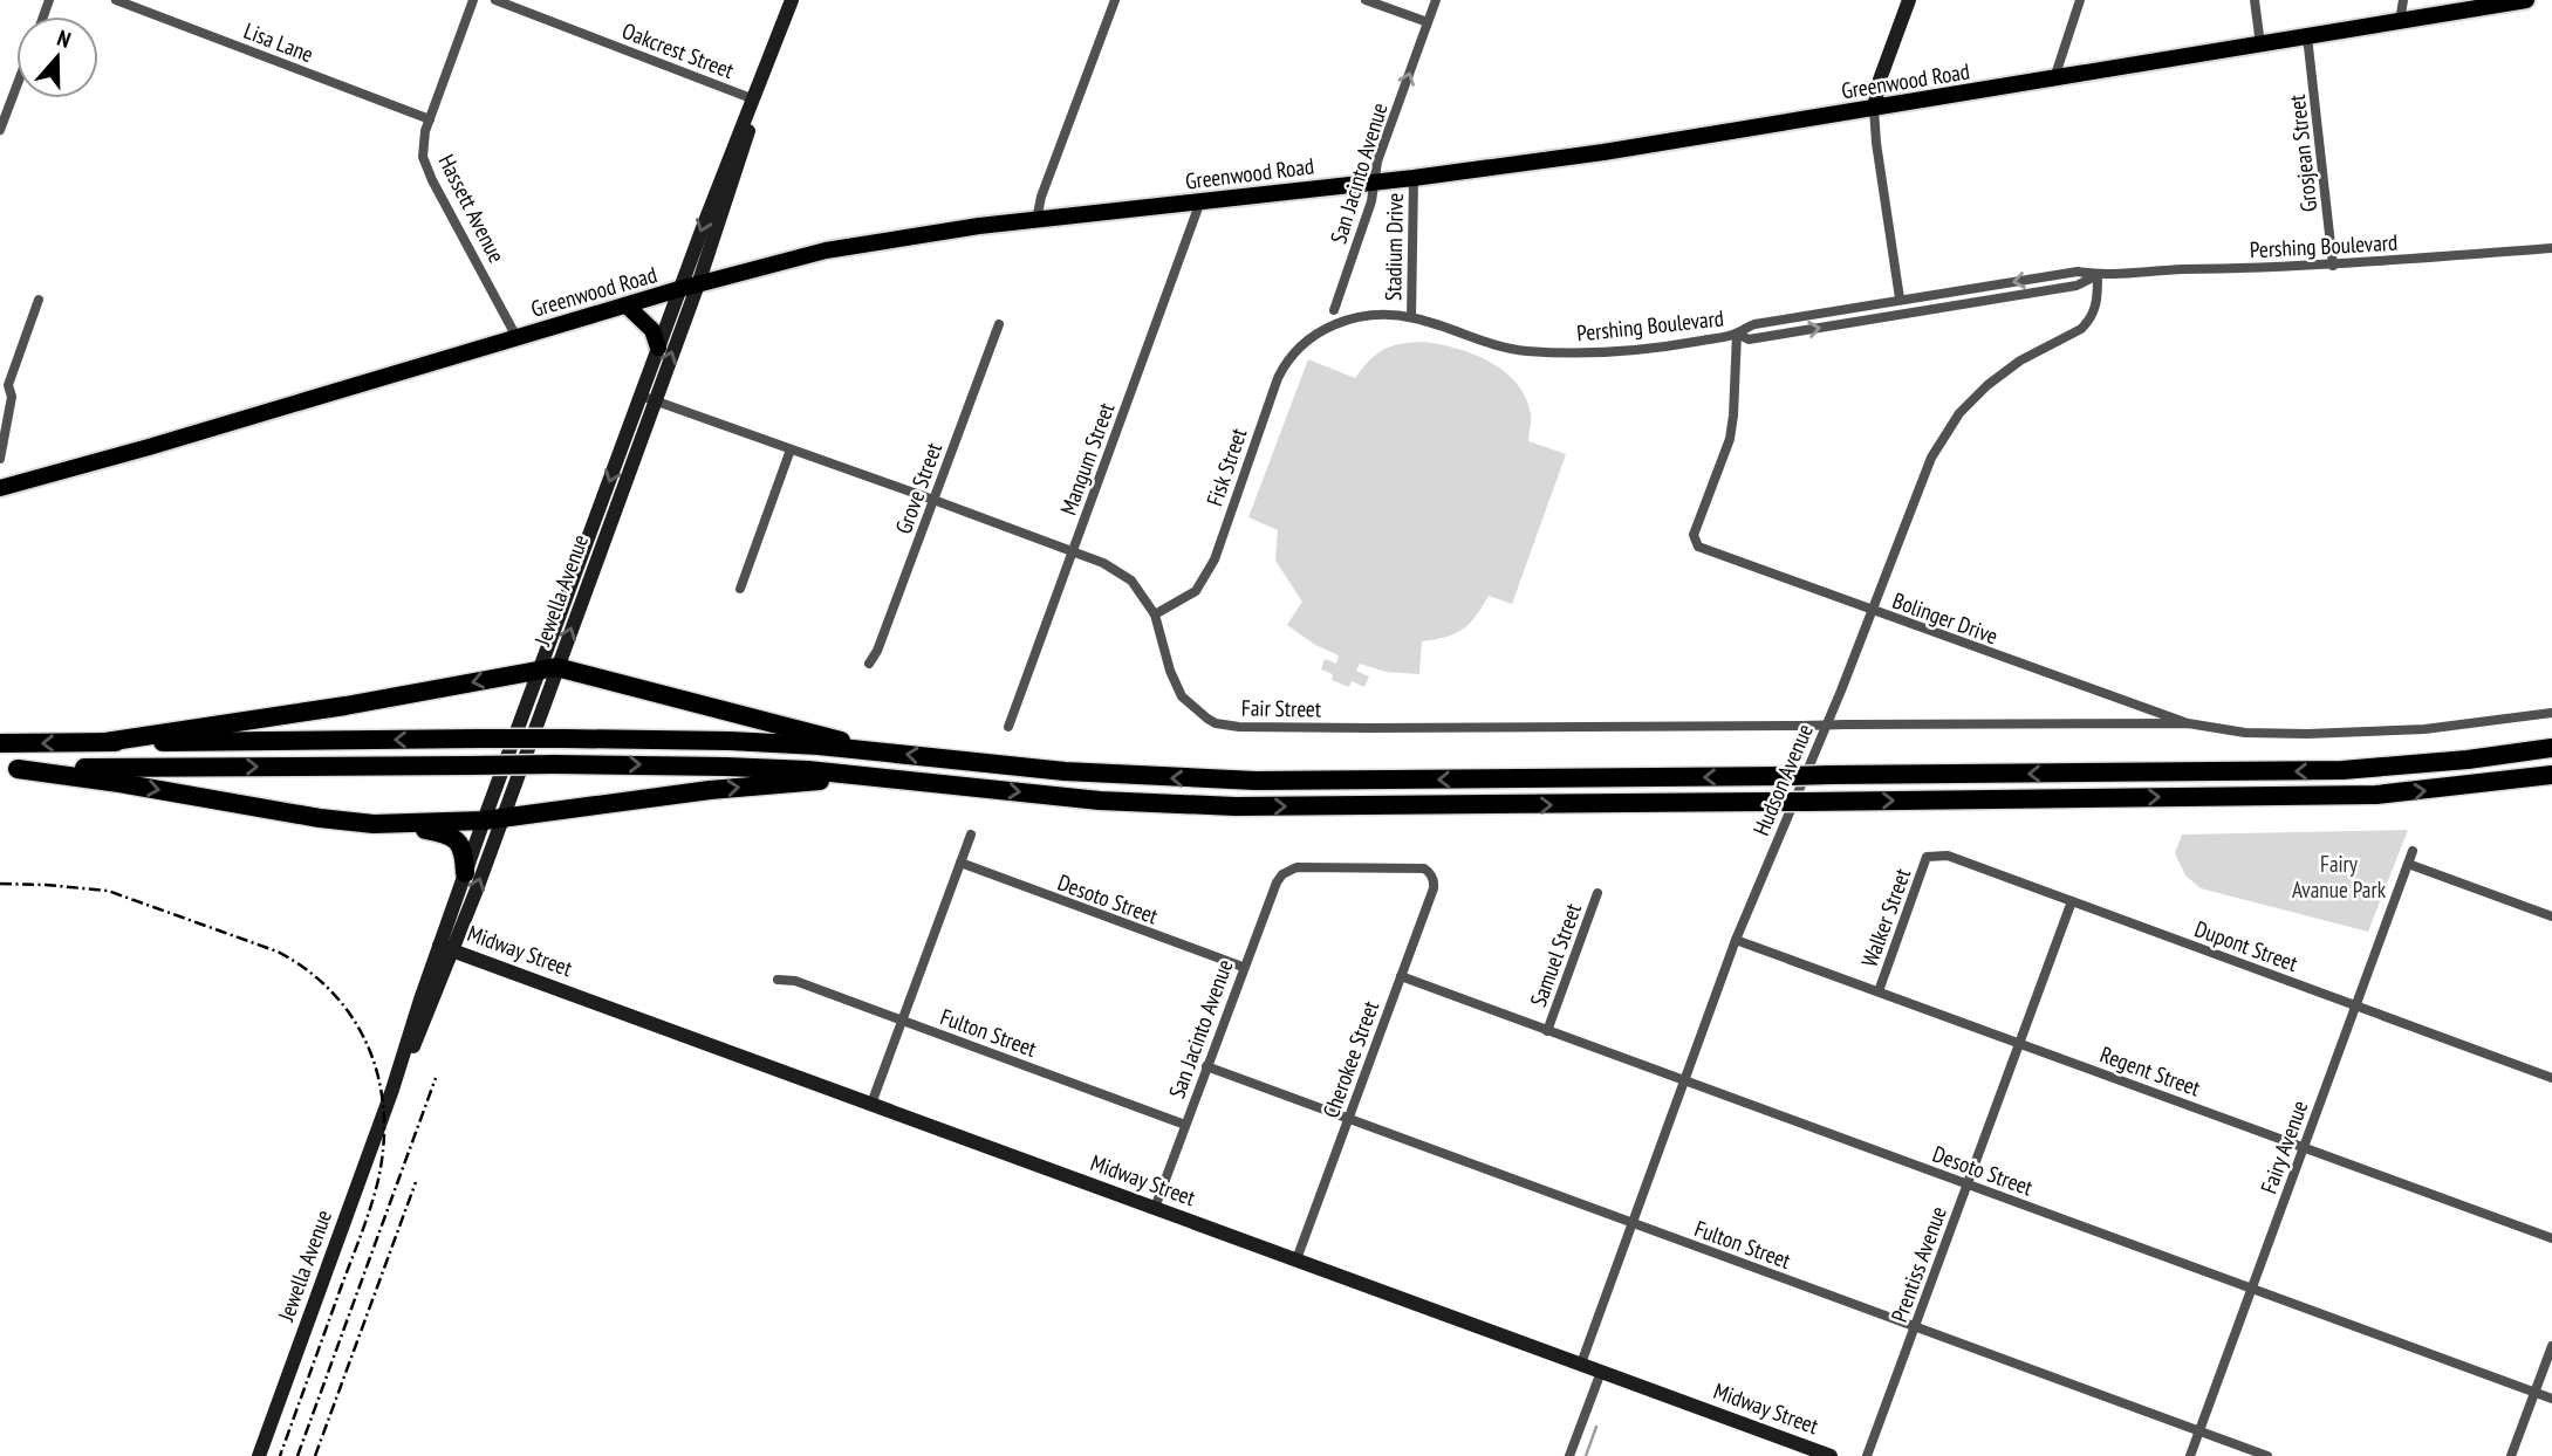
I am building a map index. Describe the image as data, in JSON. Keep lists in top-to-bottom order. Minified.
{"streets":{"main road":["Greenwood Road","Jewella Avenue","Midway Street"],"street":["Lisa Lane","Oakcrest Street","Grosjean Street","San Jacinto Avenue","Hassett Avenue","Pershing Boulevard","Stadium Drive","Mangum Street","Fisk Street","Grove Street","Bolinger Drive","Fair Street","Hudson Avenue","Desoto Street","Walker Street","Dupont Street","Samuel Street","Fulton Street","Cherokee Street","Regent Street","Fairy Avenue","Prentiss Avenue"]},"crossings":[["Lisa Lane","Hassett Avenue"],["Oakcrest Street","Jewella Avenue"],["Greenwood Road","Grosjean Street"],["Greenwood Road","San Jacinto Avenue"],["Greenwood Road","Hassett Avenue"],["Greenwood Road","Stadium Drive"],["Greenwood Road","Mangum Street"],["Greenwood Road","Jewella Avenue"],["Grosjean Street","Pershing Boulevard"],["San Jacinto Avenue","Desoto Street"],["San Jacinto Avenue","Midway Street"],["San Jacinto Avenue","Fulton Street"],["San Jacinto Avenue","Cherokee Street"],["Pershing Boulevard","Stadium Drive"],["Pershing Boulevard","Fisk Street"],["Pershing Boulevard","Bolinger Drive"],["Pershing Boulevard","Hudson Avenue"],["Mangum Street","Fair Street"],["Fisk Street","Fair Street"],["Grove Street","Fair Street"],["Jewella Avenue","Fair Street"],["Jewella Avenue","Midway Street"],["Bolinger Drive","Fair Street"],["Bolinger Drive","Hudson Avenue"],["Hudson Avenue","Desoto Street"],["Hudson Avenue","Midway Street"],["Hudson Avenue","Fulton Street"],["Hudson Avenue","Regent Street"],["Desoto Street","Samuel Street"],["Desoto Street","Cherokee Street"],["Desoto Street","Fairy Avenue"],["Desoto Street","Prentiss Avenue"],["Walker Street","Dupont Street"],["Walker Street","Regent Street"],["Dupont Street","Fairy Avenue"],["Dupont Street","Prentiss Avenue"],["Midway Street","Cherokee Street"],["Fulton Street","Cherokee Street"],["Fulton Street","Fairy Avenue"],["Fulton Street","Prentiss Avenue"],["Regent Street","Fairy Avenue"],["Regent Street","Prentiss Avenue"]],"parks":["Fairy Avanue Park"],"north":"top"}
